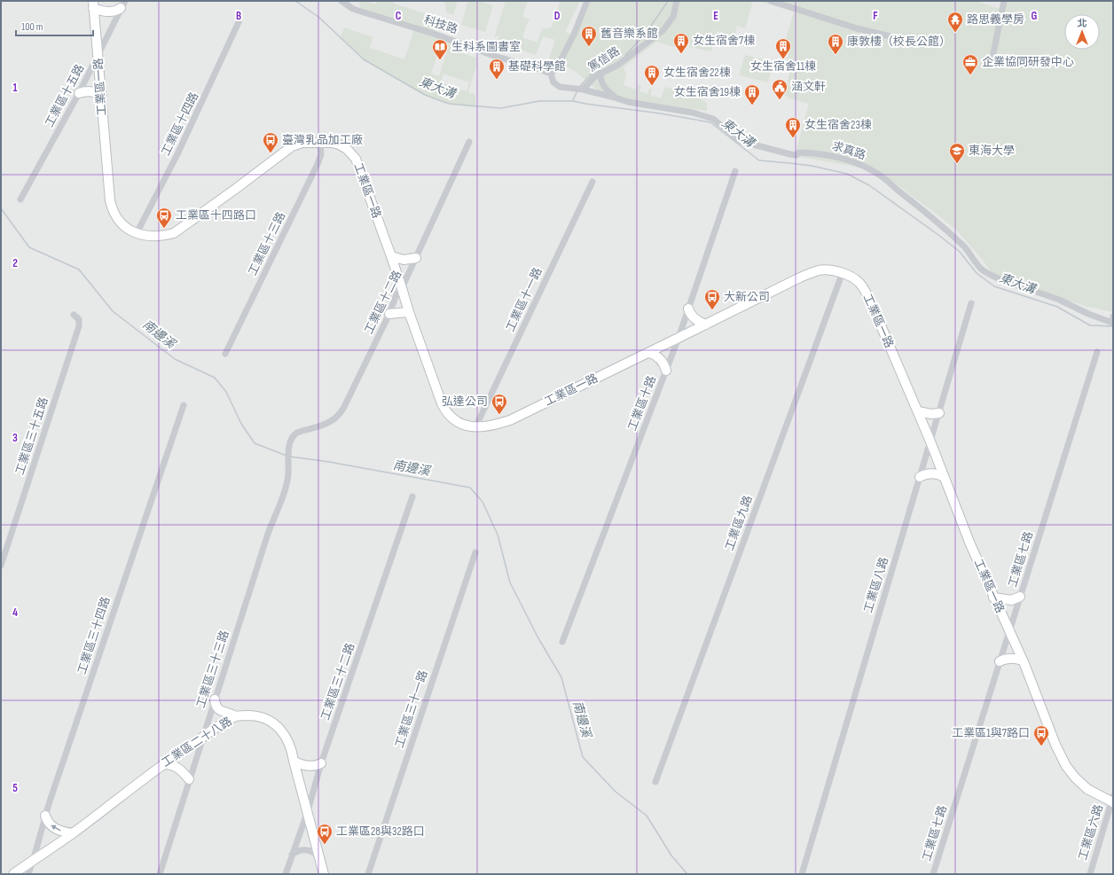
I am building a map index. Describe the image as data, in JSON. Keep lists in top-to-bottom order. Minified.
{"streets":{"street":["科技路","篤信路","工業區一路","工業區十五路","工業區十四路","求真路","工業區十三路","工業區十一路","工業區十二路","工業區十路","工業區三十五路","工業區九路","工業區七路","工業區八路","工業區三十四路","工業區三十三路","工業區三十二路","工業區三十一路","工業區二十八路","工業區六路"]},"crossings":[["科技路","求真路"],["篤信路","求真路"],["工業區一路","工業區十五路"],["工業區一路","工業區十四路"],["工業區一路","工業區十三路"],["工業區一路","工業區十一路"],["工業區一路","工業區十二路"],["工業區一路","工業區十路"],["工業區一路","工業區九路"],["工業區一路","工業區七路"],["工業區一路","工業區八路"],["工業區一路","工業區六路"],["工業區十二路","工業區三十三路"],["工業區三十四路","工業區二十八路"],["工業區三十三路","工業區二十八路"],["工業區三十二路","工業區二十八路"]],"water":["東大溝","南邊溪"],"places":{"temple":["路思義學房"],"building":["舊音樂系館","女生宿舍7棟","康敦樓（校長公館）","女生宿舍11棟","基礎科學館","女生宿舍22棟","女生宿舍19棟","女生宿舍23棟"],"library":["生科系圖書室"],"office":["企業協同研發中心"],"public building":["涵文軒"],"bus stop":["臺灣乳品加工廠","工業區十四路口","大新公司","弘達公司","工業區1與7路口","工業區28與32路口"],"school or university":["東海大學"]},"scale_bar":"100 m","north":"top","grid":{"columns":["B","C","D","E","F","G"],"rows":["1","2","3","4","5"]}}
